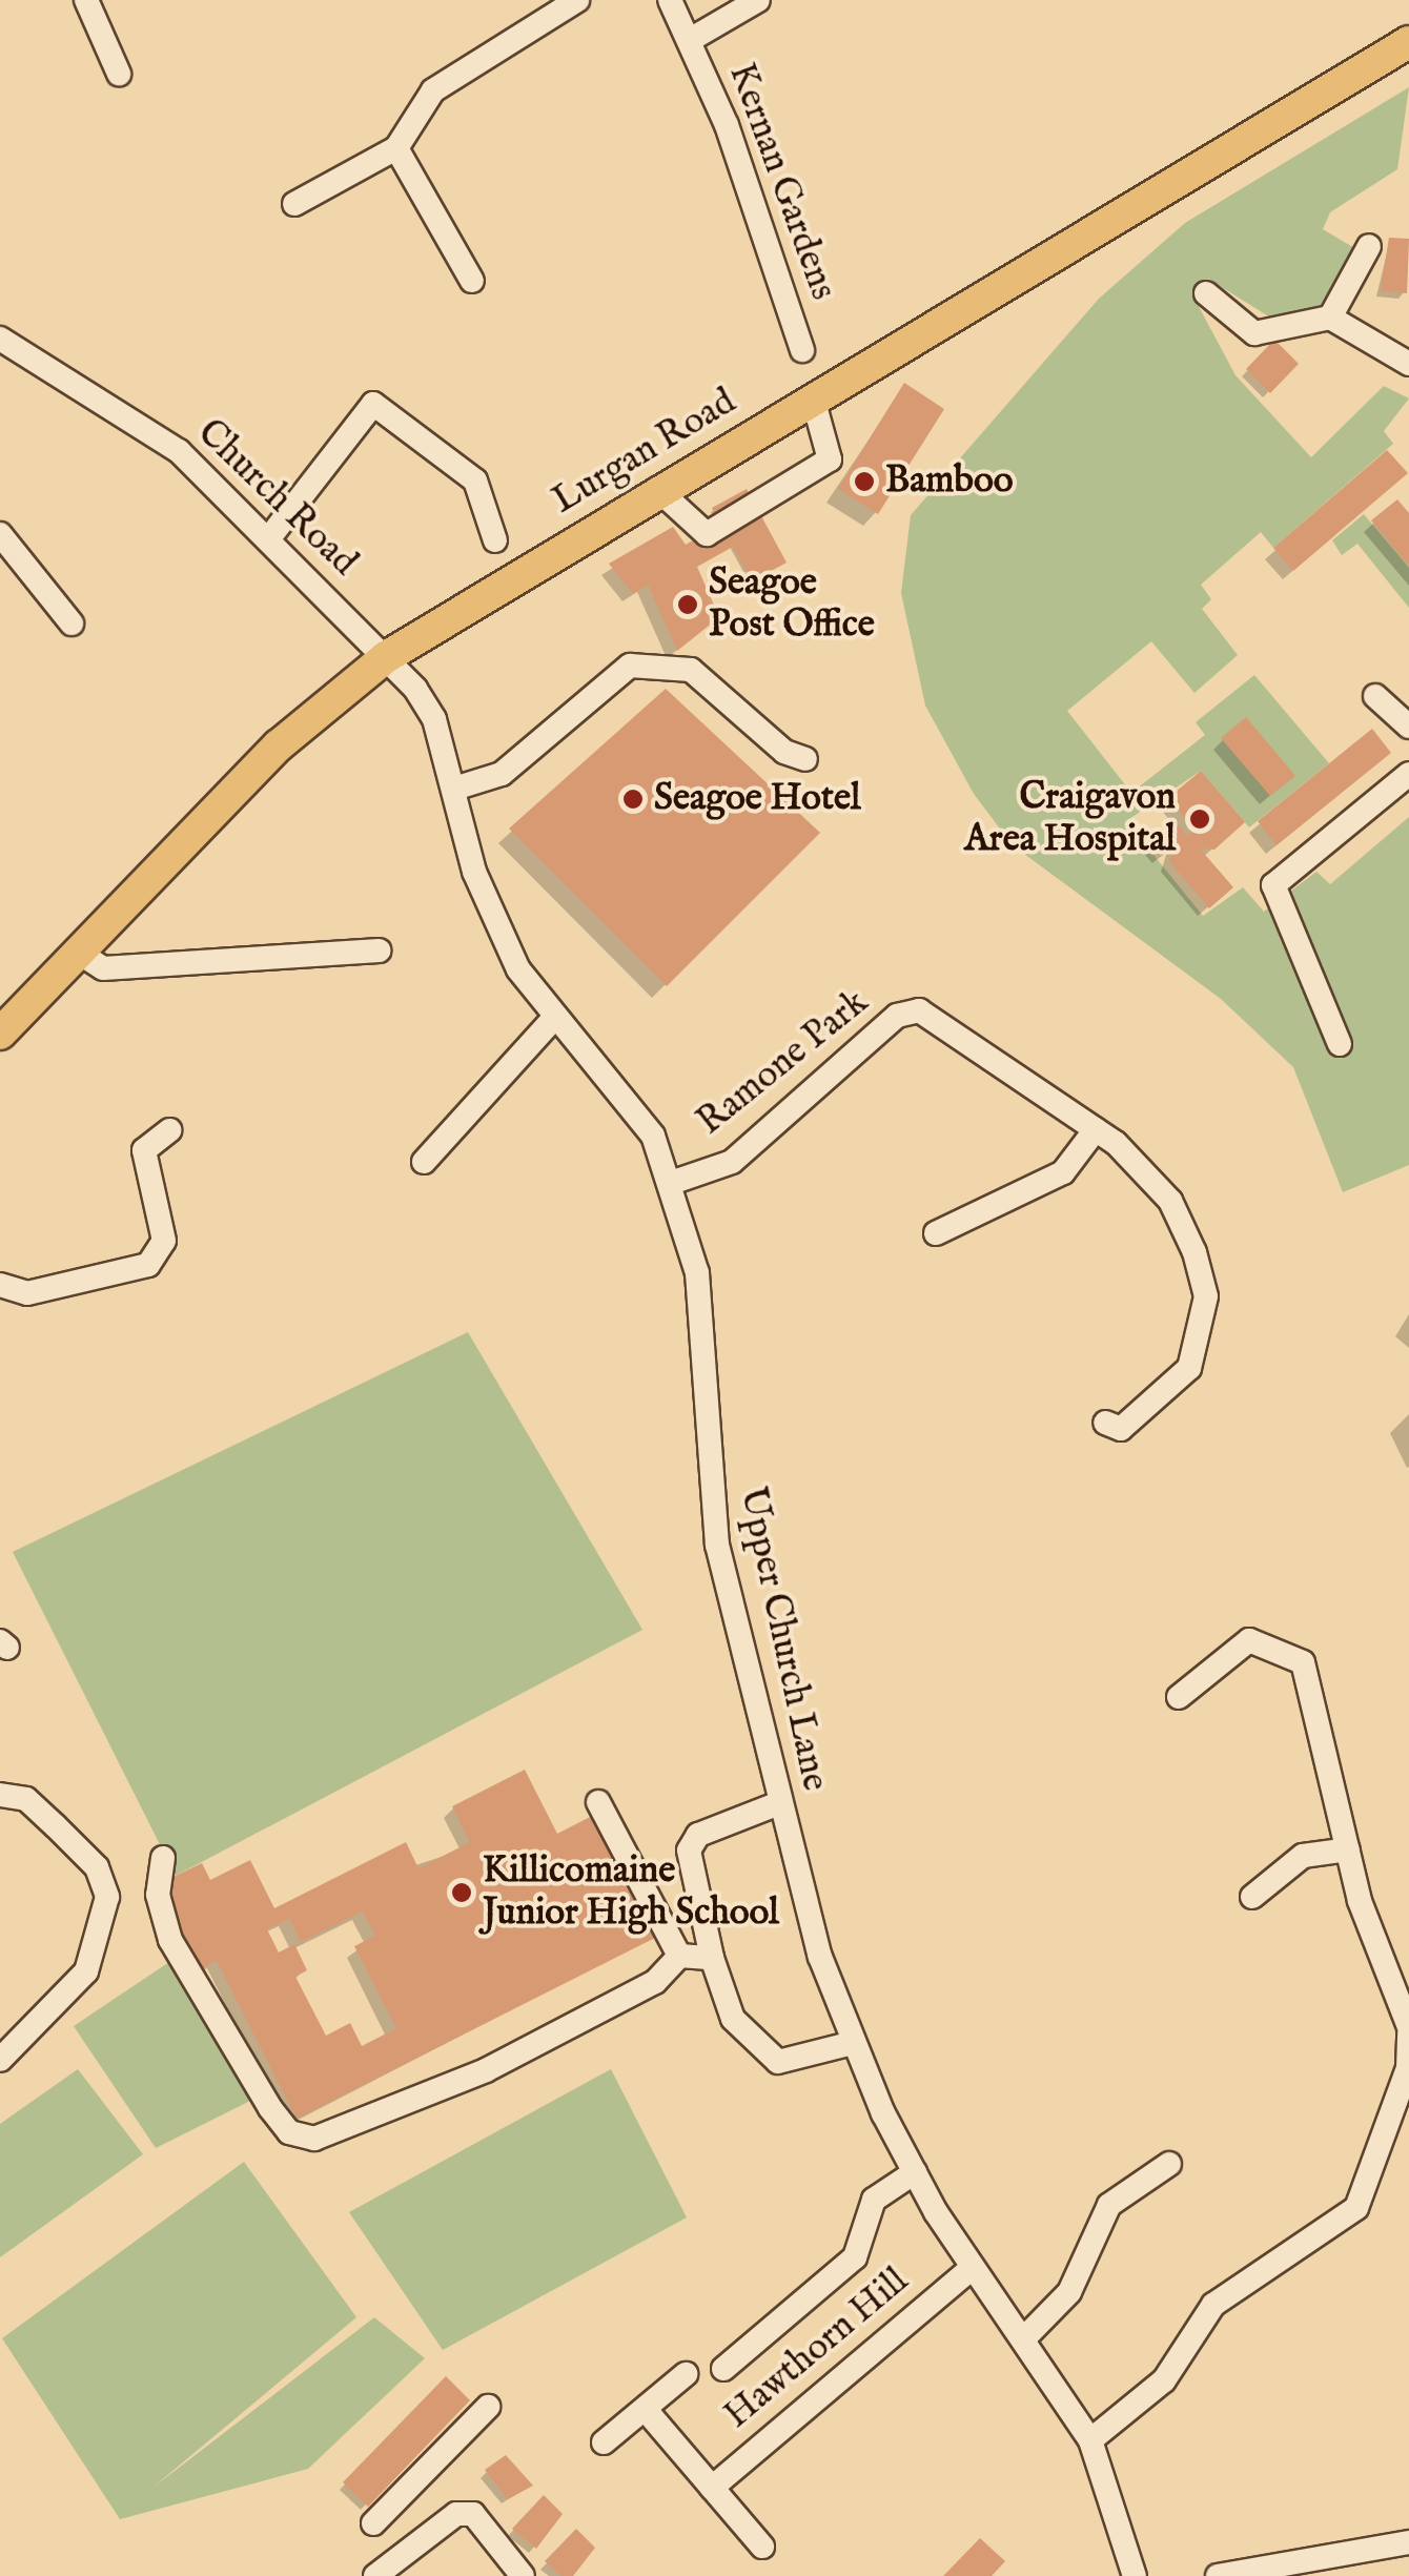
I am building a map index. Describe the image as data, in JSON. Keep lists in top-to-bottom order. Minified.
{"streets":{"main road":["Lurgan Road"],"street":["Kernan Gardens","Church Road","Ramone Park","Upper Church Lane","Hawthorn Hill"]},"crossings":[["Lurgan Road","Church Road"],["Lurgan Road","Upper Church Lane"],["Church Road","Upper Church Lane"],["Ramone Park","Upper Church Lane"],["Upper Church Lane","Hawthorn Hill"]],"places":["Bamboo","Seagoe Post Office","Seagoe Hotel","Craigavon Area Hospital","Killicomaine Junior High School"]}
